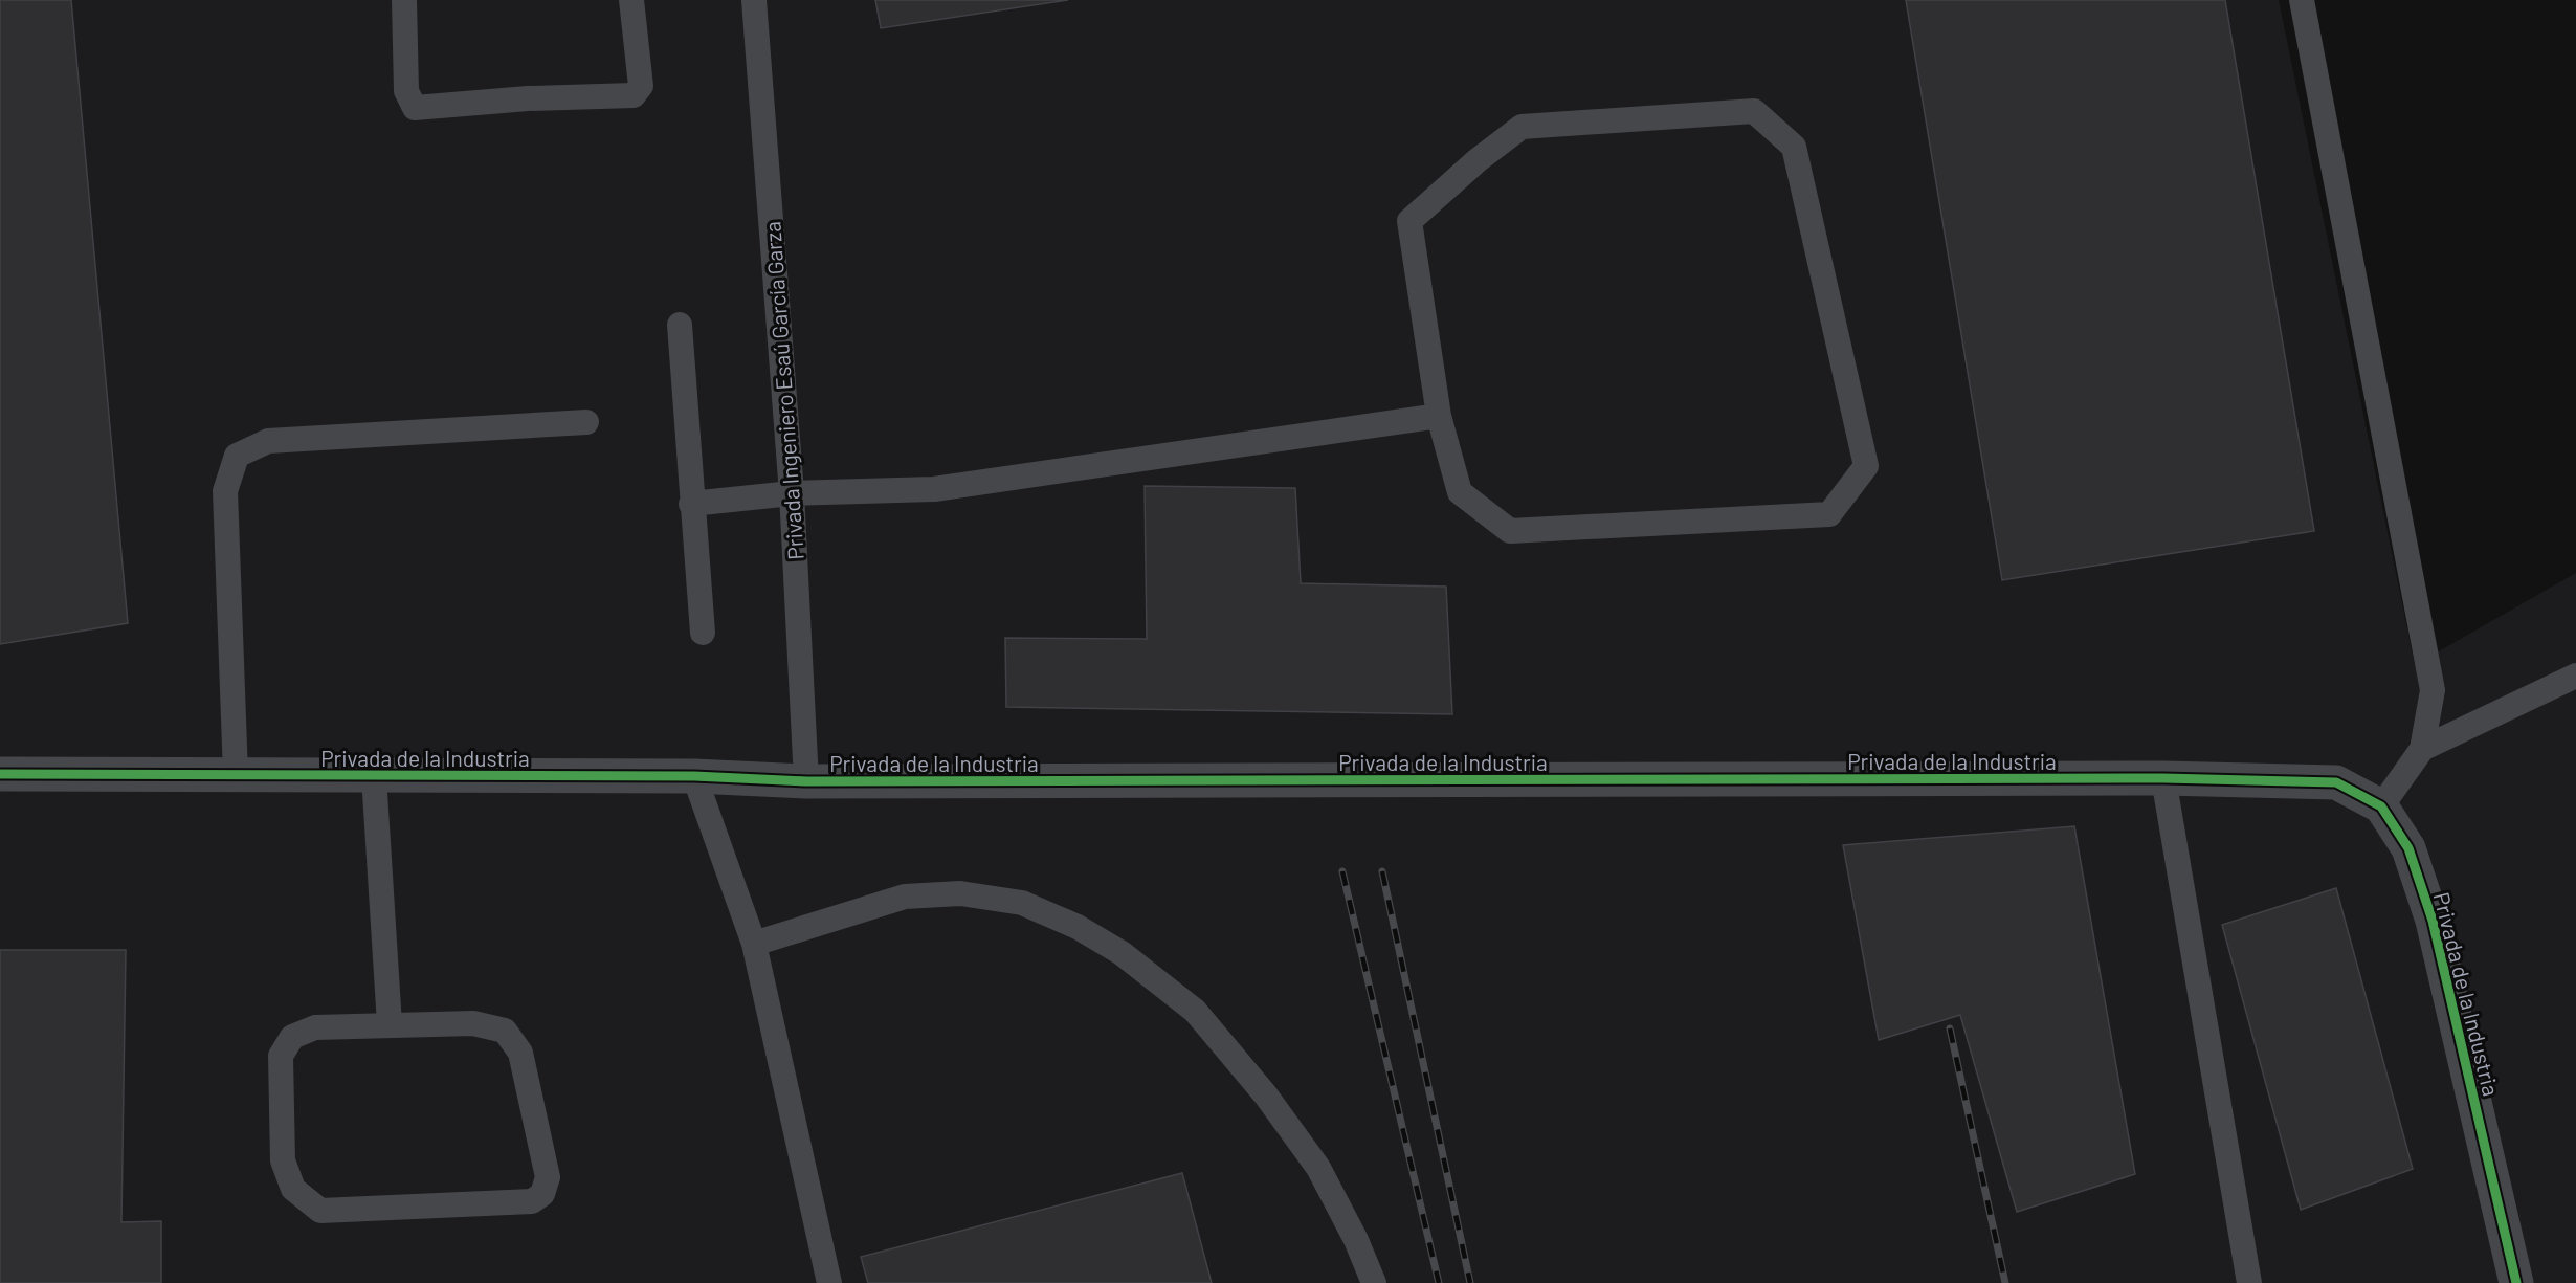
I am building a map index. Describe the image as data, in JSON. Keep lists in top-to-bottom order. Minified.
{"streets":{"street":["Privada de la Industria"],"lane":["Privada Ingeniero Esaú García Garza"]},"crossings":[["Privada Ingeniero Esaú García Garza","Privada de la Industria"]]}
